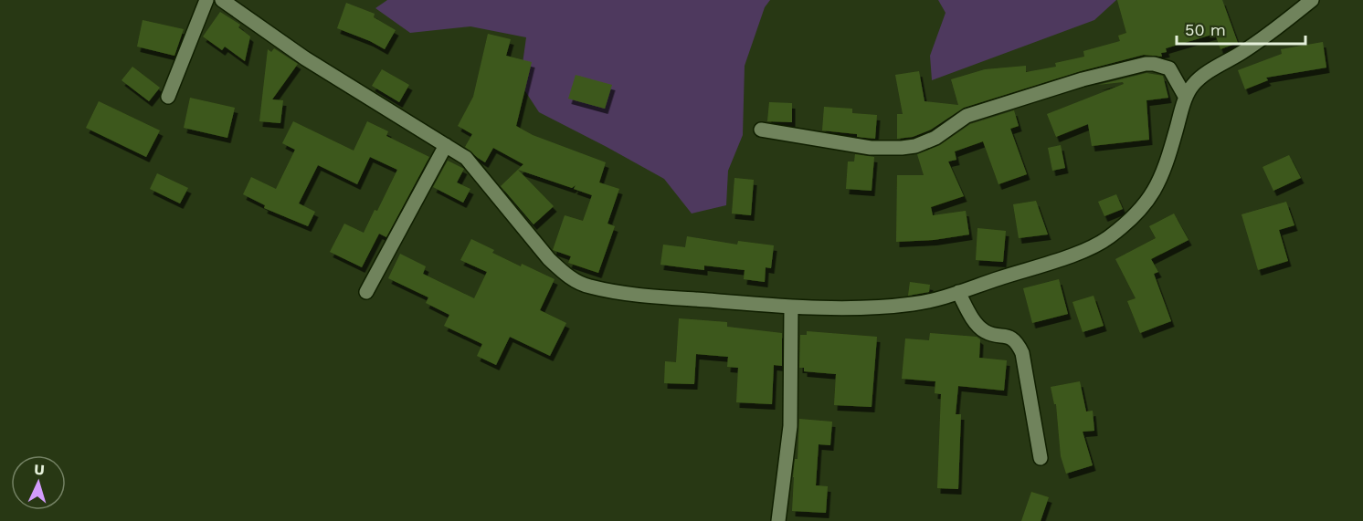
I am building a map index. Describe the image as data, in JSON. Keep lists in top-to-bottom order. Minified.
{"scale_bar":"50 m","north":"top"}
